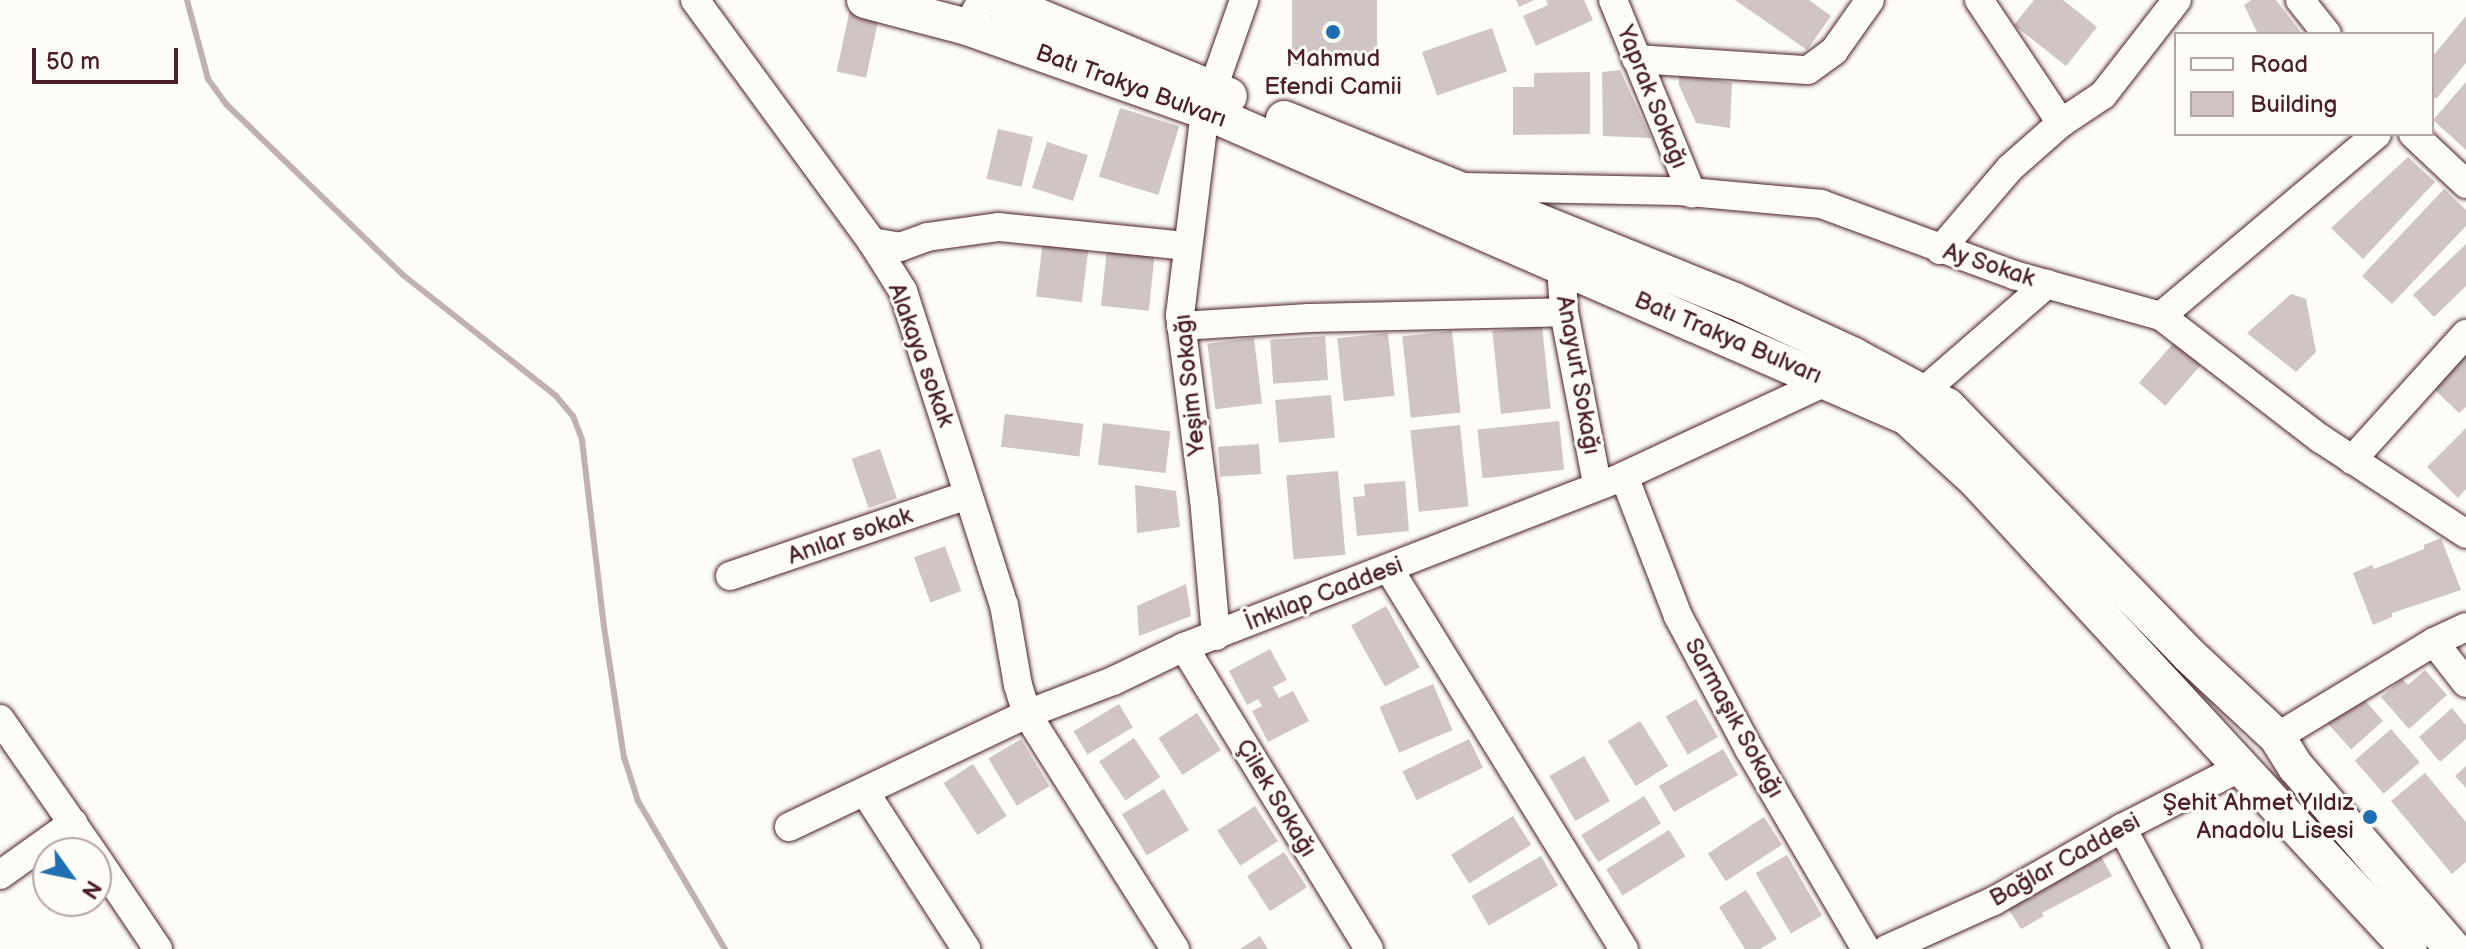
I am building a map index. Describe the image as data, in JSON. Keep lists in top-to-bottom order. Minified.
{"streets":{"main road":["Batı Trakya Bulvarı"],"street":["Yaprak Sokağı","Ay Sokak","Alakaya sokak","Anayurt Sokağı","Yeşim Sokağı","Anılar sokak","İnkılap Caddesi","Sarmaşık Sokağı","Çilek Sokağı","Bağlar Caddesi"]},"crossings":[["Batı Trakya Bulvarı","Ay Sokak"],["Batı Trakya Bulvarı","Anayurt Sokağı"],["Batı Trakya Bulvarı","Yeşim Sokağı"],["Batı Trakya Bulvarı","İnkılap Caddesi"],["Batı Trakya Bulvarı","Bağlar Caddesi"],["Yaprak Sokağı","Ay Sokak"],["Alakaya sokak","Anılar sokak"],["Alakaya sokak","İnkılap Caddesi"],["Anayurt Sokağı","İnkılap Caddesi"],["Anayurt Sokağı","Sarmaşık Sokağı"],["Yeşim Sokağı","İnkılap Caddesi"],["İnkılap Caddesi","Sarmaşık Sokağı"],["İnkılap Caddesi","Çilek Sokağı"]],"places":["Mahmud Efendi Camii","Şehit Ahmet Yıldız Anadolu Lisesi"],"legend":["Road","Building"],"scale_bar":"50 m","north":"bottom right"}
